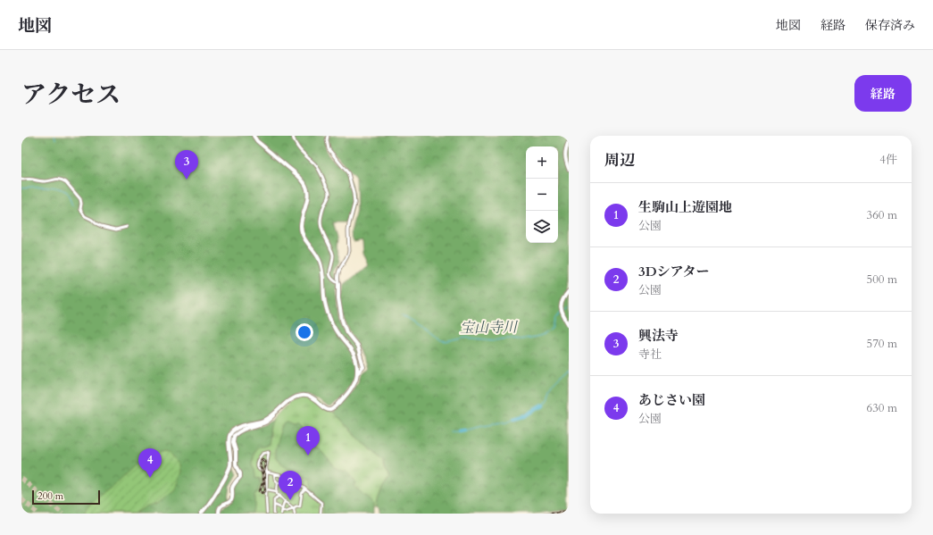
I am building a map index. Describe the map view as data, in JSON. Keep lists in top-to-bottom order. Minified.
{"water":["宝山寺川"],"scale_bar":"200 m","page":{"header":"地図","nav":["地図","経路","保存済み"],"title":"アクセス","buttons":"経路","heading":["周辺","4件"],"map_buttons":["+","−"],"pins":["3","1","4","2"],"list":[{"mark":"1","name":"生駒山上遊園地","note":"公園","value":"360 m"},{"mark":"2","name":"3Dシアター","note":"公園","value":"500 m"},{"mark":"3","name":"興法寺","note":"寺社","value":"570 m"},{"mark":"4","name":"あじさい園","note":"公園","value":"630 m"}],"scale":"200 m"}}
